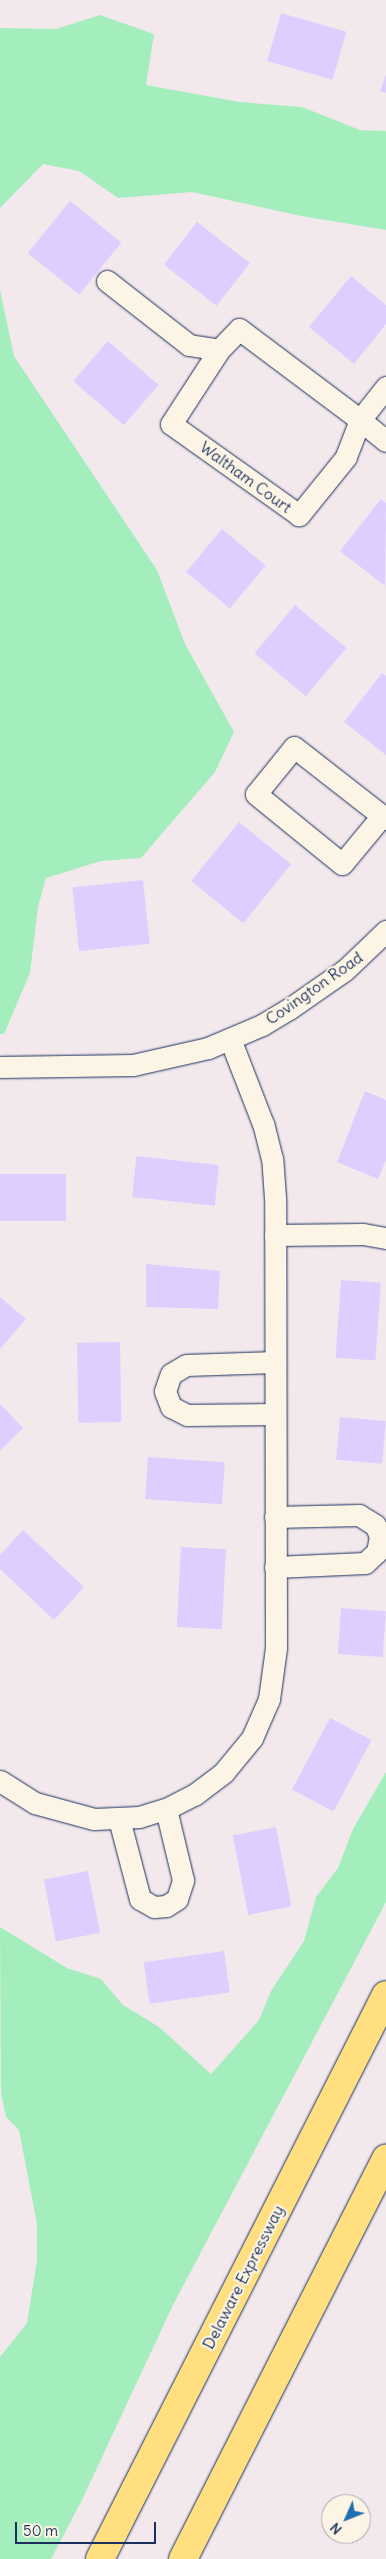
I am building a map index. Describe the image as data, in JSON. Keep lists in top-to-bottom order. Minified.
{"streets":{"highway":["Delaware Expressway"],"street":["Waltham Court","Covington Road"]},"scale_bar":"50 m","north":"bottom left"}
